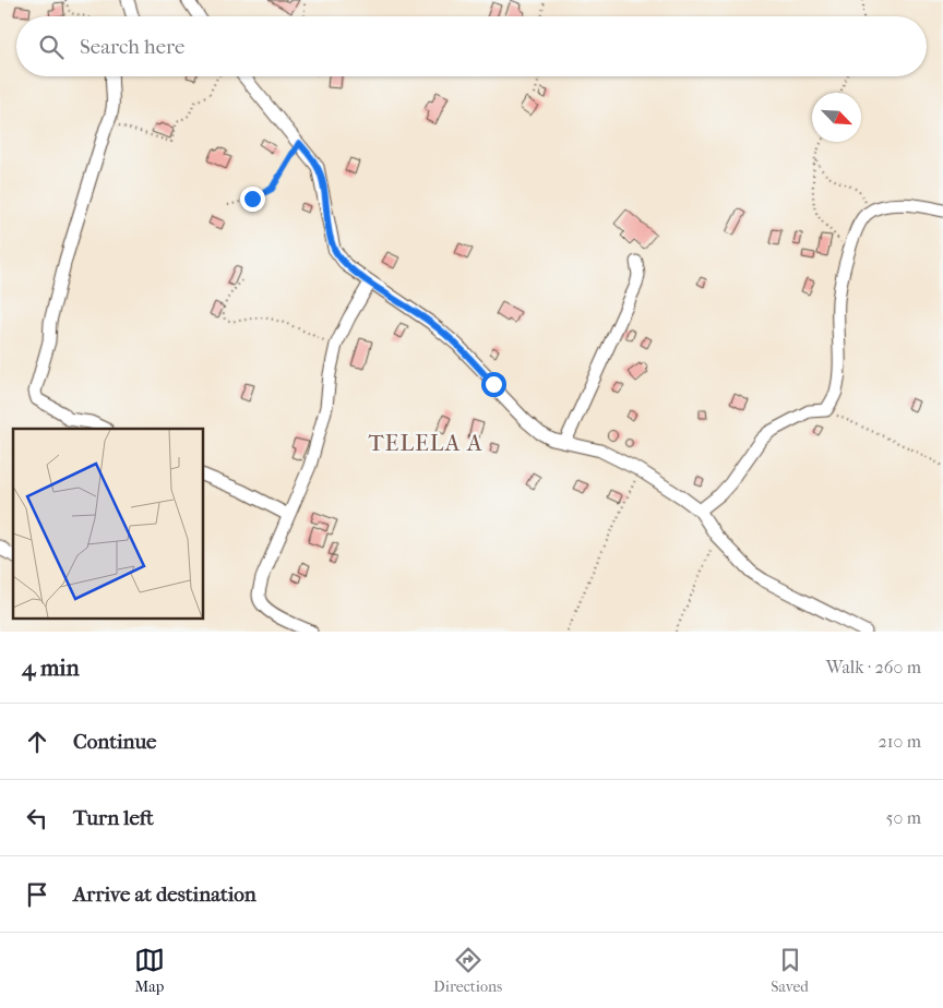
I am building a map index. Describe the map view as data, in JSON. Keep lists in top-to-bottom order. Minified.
{"districts":["TELELA A"],"north":"bottom right","page":{"search":"Search here","heading":["4 min","Walk · 260 m"],"list":[["Continue","210 m"],["Turn left","50 m"],"Arrive at destination"],"nav":["Map","Directions","Saved"]}}
